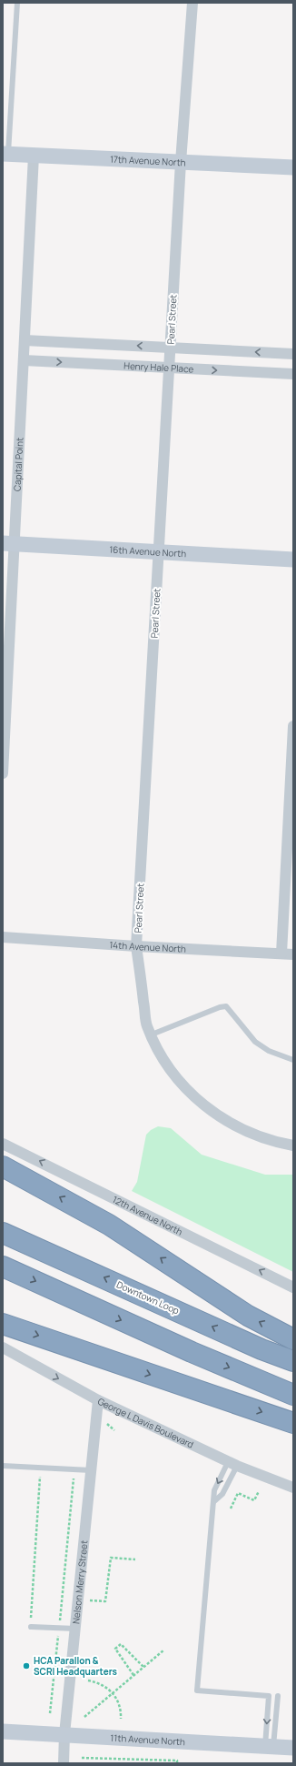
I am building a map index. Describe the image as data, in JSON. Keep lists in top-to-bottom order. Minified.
{"streets":{"highway":["Downtown Loop"],"street":["17th Avenue North","Pearl Street","Henry Hale Place","Capital Point","16th Avenue North","14th Avenue North","12th Avenue North","George L Davis Boulevard","Nelson Merry Street","11th Avenue North"]},"crossings":[["17th Avenue North","Pearl Street"],["17th Avenue North","Capital Point"],["Pearl Street","Henry Hale Place"],["Pearl Street","16th Avenue North"],["Pearl Street","14th Avenue North"],["Henry Hale Place","Capital Point"],["Capital Point","16th Avenue North"],["George L Davis Boulevard","Nelson Merry Street"],["Nelson Merry Street","11th Avenue North"]],"one_way":["12th Avenue North"],"places":["HCA Parallon & SCRI Headquarters"]}
